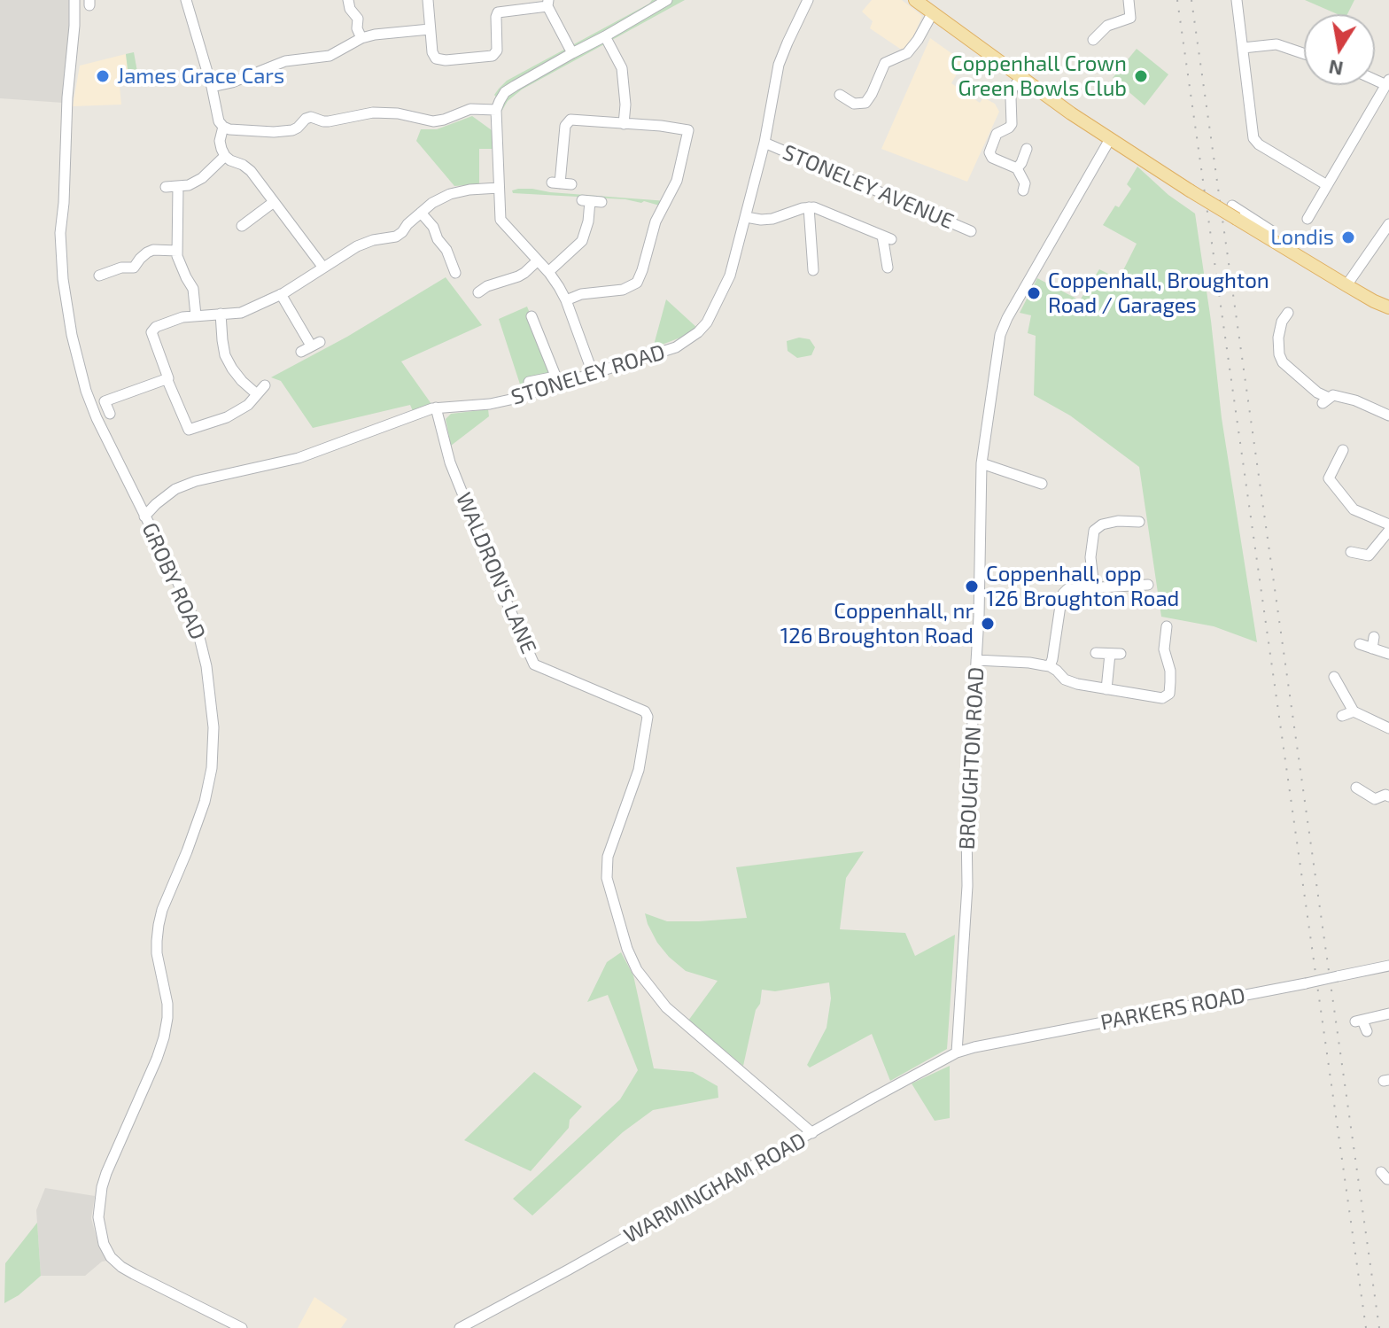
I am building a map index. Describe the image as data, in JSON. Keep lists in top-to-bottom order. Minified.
{"streets":{"street":["STONELEY AVENUE","STONELEY ROAD","WALDRON'S LANE","GROBY ROAD","BROUGHTON ROAD","PARKERS ROAD","WARMINGHAM ROAD"]},"crossings":[["STONELEY AVENUE","STONELEY ROAD"],["STONELEY ROAD","WALDRON'S LANE"],["STONELEY ROAD","GROBY ROAD"],["WALDRON'S LANE","WARMINGHAM ROAD"],["BROUGHTON ROAD","PARKERS ROAD"],["BROUGHTON ROAD","WARMINGHAM ROAD"],["PARKERS ROAD","WARMINGHAM ROAD"]],"places":["James Grace Cars","Coppenhall Crown Green Bowls Club","Londis","Coppenhall, Broughton Road / Garages","Coppenhall, opp 126 Broughton Road","Coppenhall, nr 126 Broughton Road"],"north":"bottom"}
